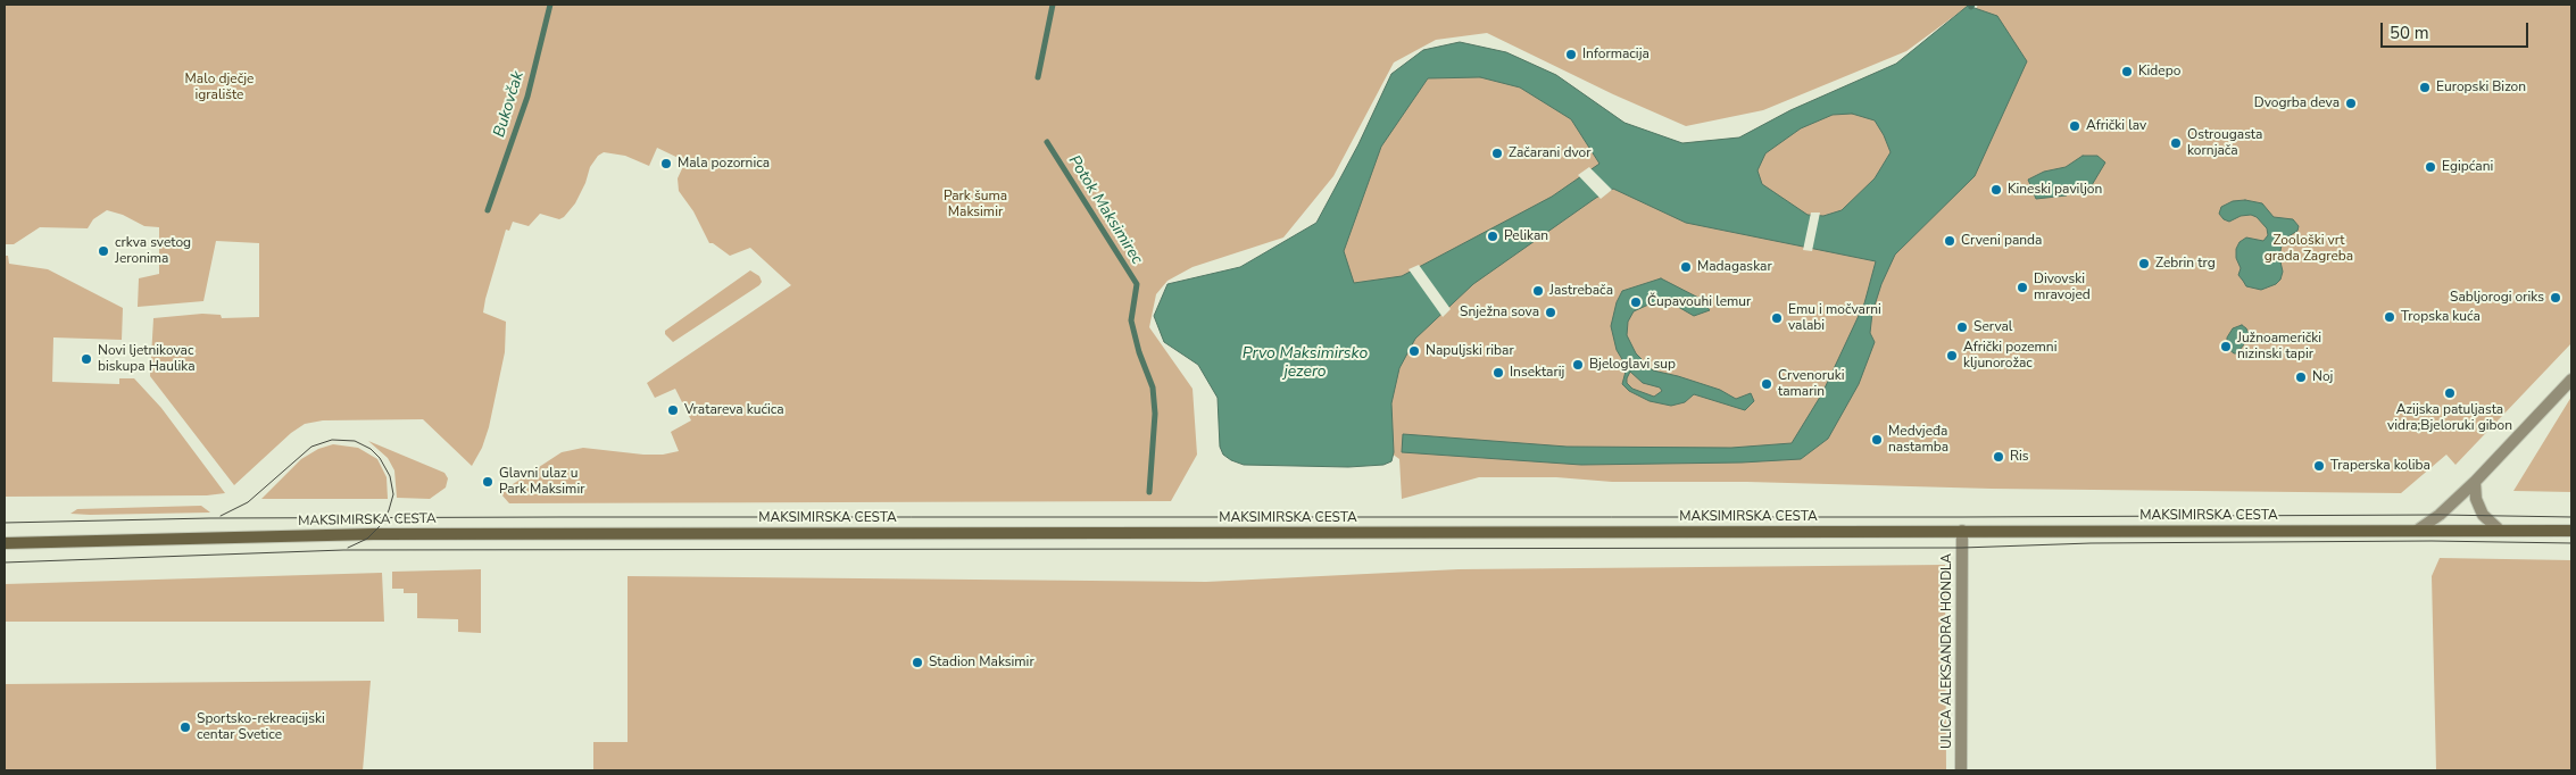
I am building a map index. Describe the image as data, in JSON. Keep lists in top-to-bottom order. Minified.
{"streets":{"main road":["MAKSIMIRSKA CESTA"],"street":["ULICA ALEKSANDRA HONDLA"]},"crossings":[["MAKSIMIRSKA CESTA","ULICA ALEKSANDRA HONDLA"]],"water":["Bukovčak","Potok Maksimirec","Prvo Maksimirsko jezero"],"parks":["Malo dječje igralište","Park šuma Maksimir","Zoološki vrt grada Zagreba"],"places":["Informacija","Kidepo","Europski Bizon","Dvogrba deva","Afrički lav","Ostrougasta kornjača","Začarani dvor","Mala pozornica","Egipćani","Kineski paviljon","Pelikan","Crveni panda","crkva svetog Jeronima","Zebrin trg","Madagaskar","Divovski mravojed","Jastrebača","Sabljorogi oriks","Čupavouhi lemur","Snježna sova","Tropska kuća","Emu i močvarni valabi","Serval","Južnoamerički nizinski tapir","Napuljski ribar","Afrički pozemni kljunorožac","Novi ljetnikovac biskupa Haulika","Bjeloglavi sup","Insektarij","Noj","Crvenoruki tamarin","Azijska patuljasta vidra;Bjeloruki gibon","Vratareva kućica","Medvjeđa nastamba","Ris","Traperska koliba","Glavni ulaz u Park Maksimir","Stadion Maksimir","Sportsko-rekreacijski centar Svetice"],"scale_bar":"50 m"}
